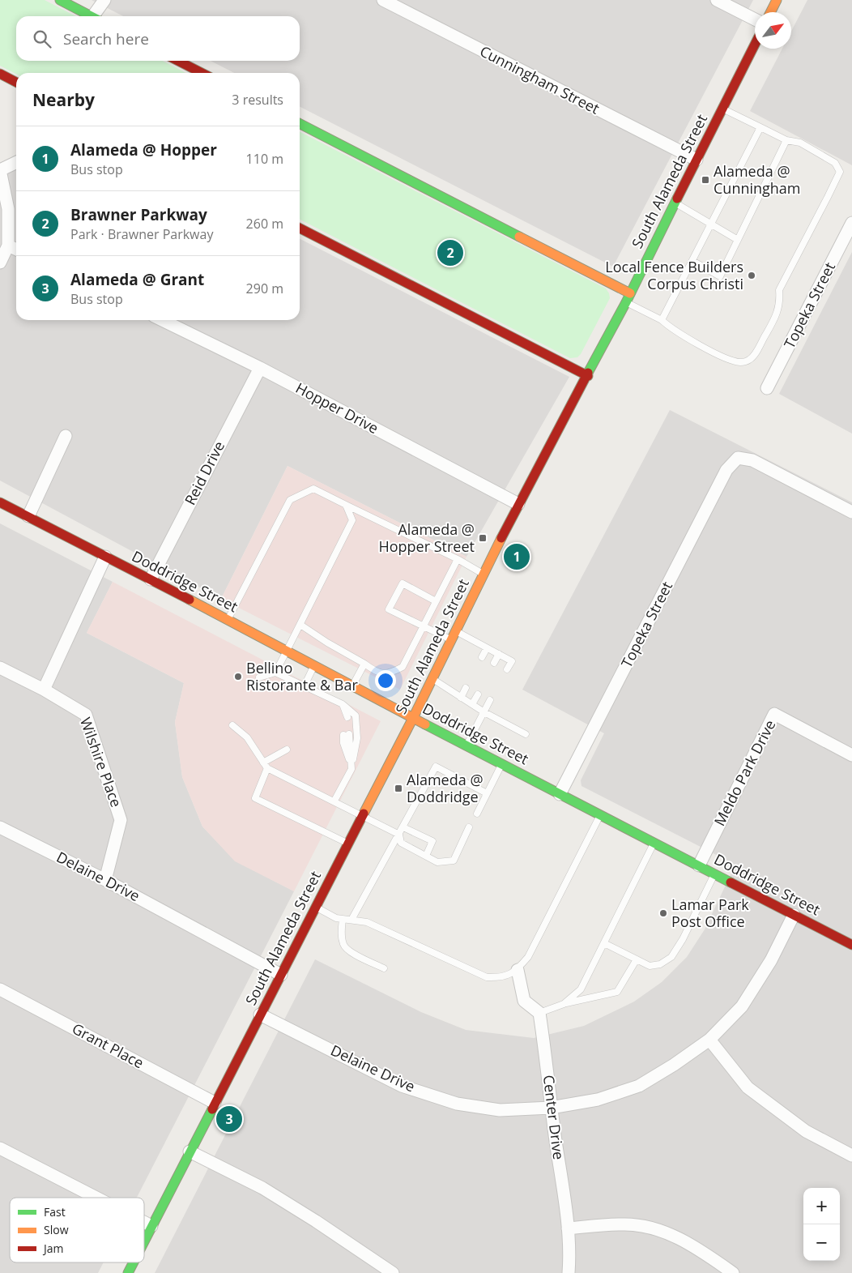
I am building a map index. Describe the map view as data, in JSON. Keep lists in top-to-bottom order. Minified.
{"streets":{"main road":["South Alameda Street","Doddridge Street"],"street":["Cunningham Street","Topeka Street","Hopper Drive","Reid Drive","Wilshire Place","Meldo Park Drive","Delaine Drive","Grant Place","Center Drive"]},"crossings":[["Cunningham Street","South Alameda Street"],["South Alameda Street","Hopper Drive"],["South Alameda Street","Doddridge Street"],["South Alameda Street","Delaine Drive"],["South Alameda Street","Grant Place"],["Topeka Street","Doddridge Street"],["Hopper Drive","Reid Drive"],["Reid Drive","Doddridge Street"],["Doddridge Street","Meldo Park Drive"],["Doddridge Street","Delaine Drive"],["Wilshire Place","Delaine Drive"],["Delaine Drive","Center Drive"]],"places":{"transit":["Alameda @ Cunningham","Alameda @ Hopper Street","Alameda @ Doddridge"],"other":["Local Fence Builders Corpus Christi","Bellino Ristorante & Bar","Lamar Park Post Office"]},"legend":["Fast","Slow","Jam"],"north":"top right","page":{"search":"Search here","heading":["Nearby","3 results"],"list":[{"mark":"1","name":"Alameda @ Hopper","note":"Bus stop","value":"110 m"},{"mark":"2","name":"Brawner Parkway","note":"Park · Brawner Parkway","value":"260 m"},{"mark":"3","name":"Alameda @ Grant","note":"Bus stop","value":"290 m"}],"pins":["2","1","3"],"map_buttons":["+","−"]}}
